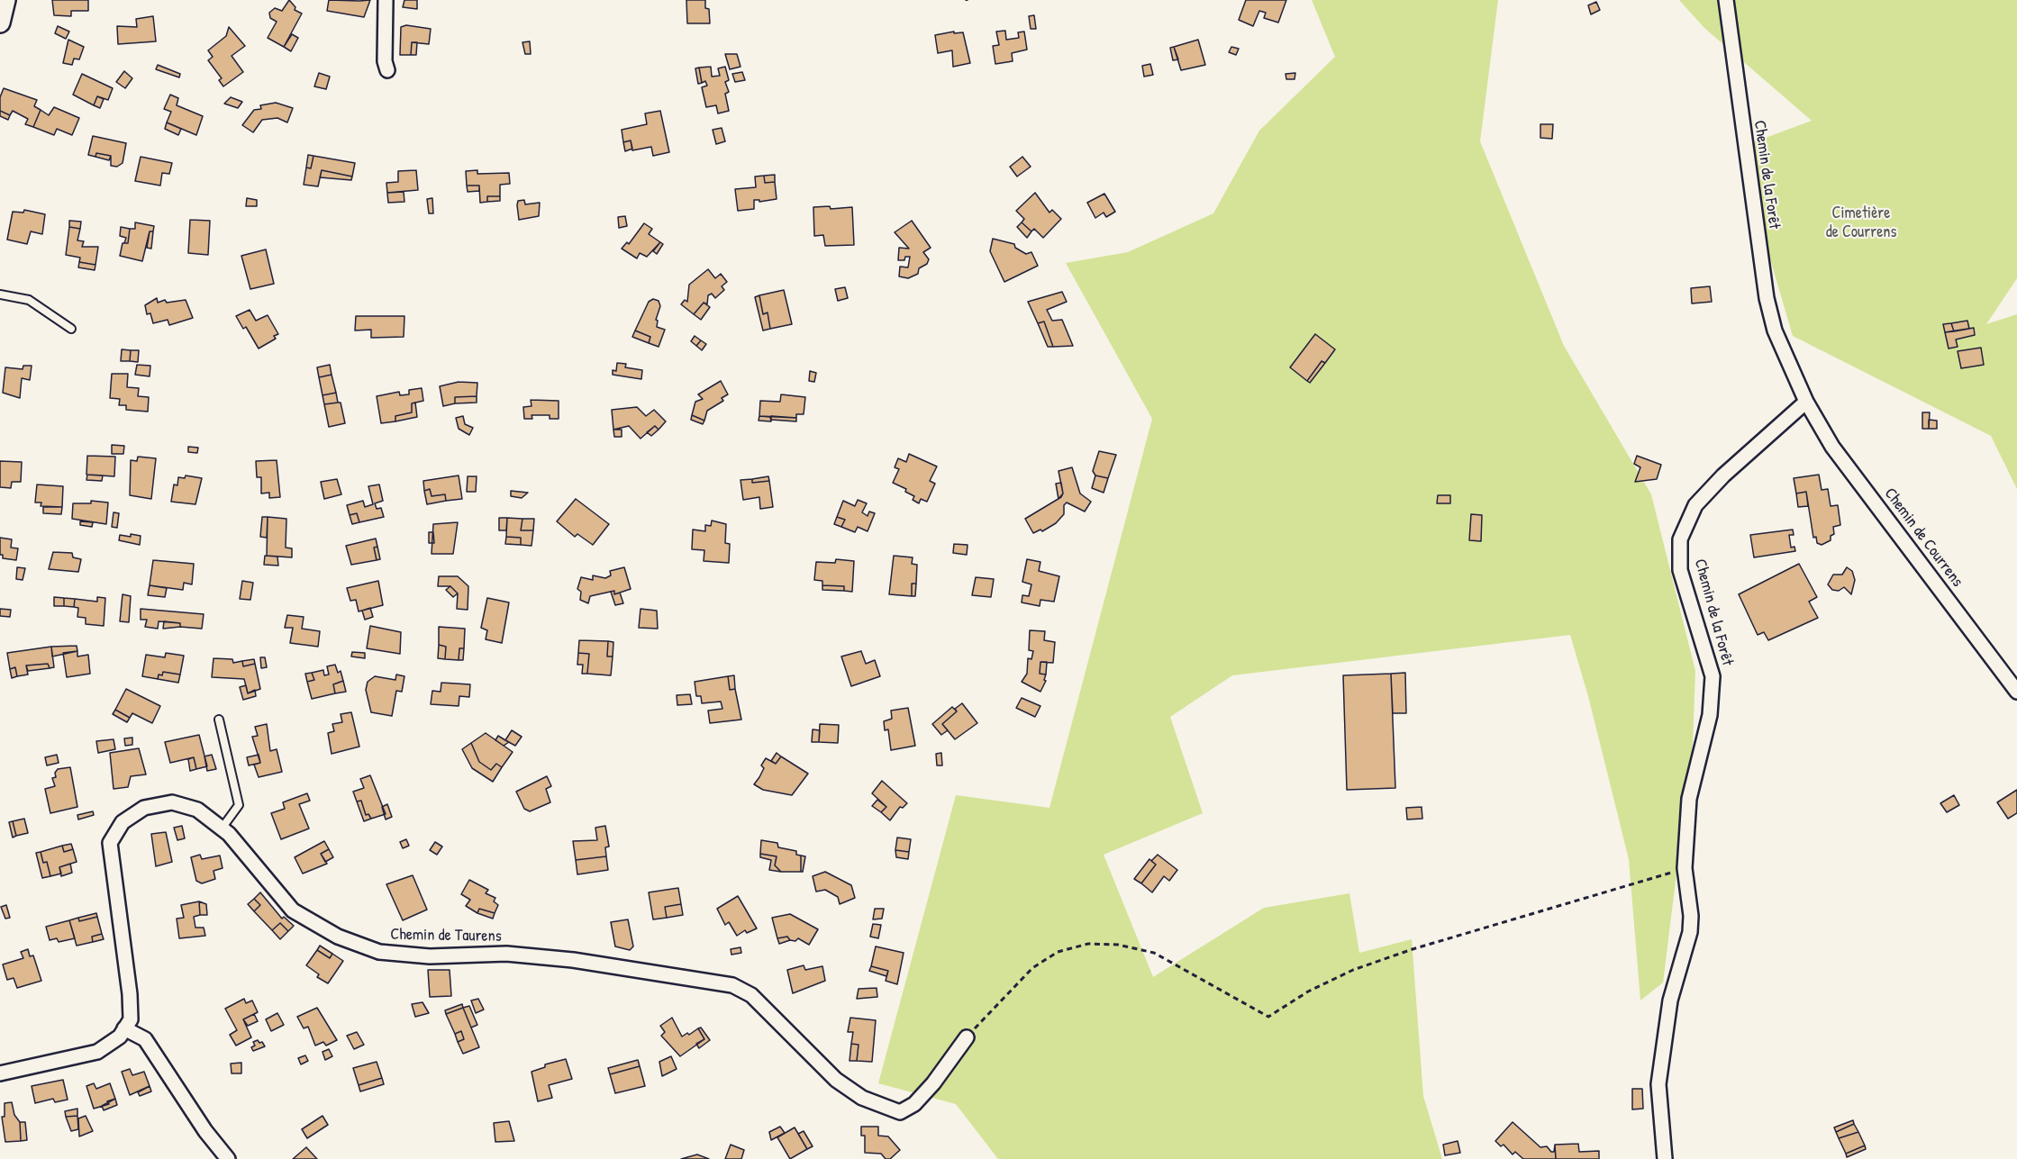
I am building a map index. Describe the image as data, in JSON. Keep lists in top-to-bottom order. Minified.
{"streets":{"street":["Chemin de la Forêt","Chemin de Courrens","Chemin de Taurens"]},"crossings":[["Chemin de la Forêt","Chemin de Courrens"]],"parks":["Cimetière de Courrens"]}
